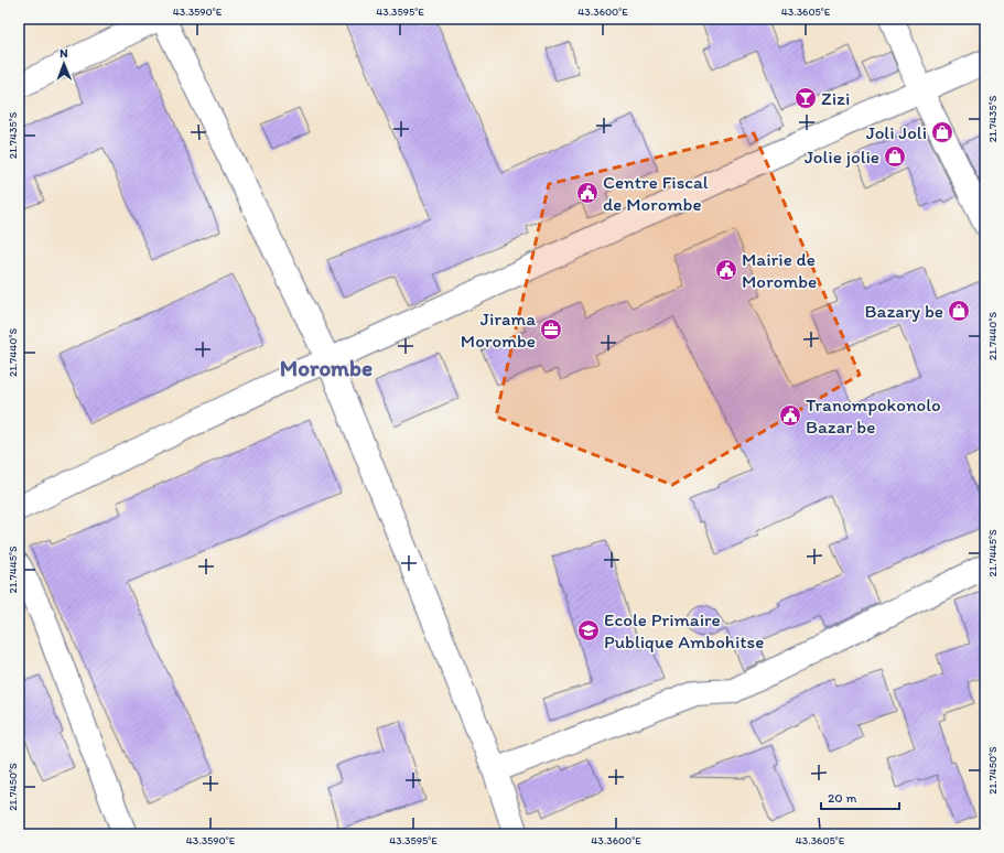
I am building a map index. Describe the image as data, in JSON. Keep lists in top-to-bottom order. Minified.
{"districts":["Morombe"],"places":{"bar":["Zizi"],"shop":["Joli Joli","Jolie jolie","Bazary be"],"public building":["Centre Fiscal de Morombe","Mairie de Morombe","Tranompokonolo Bazar be"],"office":["Jirama Morombe"],"school or university":["Ecole Primaire Publique Ambohitse"]},"scale_bar":"20 m","north":"top","coordinates":["43.3590°E","43.3595°E","43.3600°E","43.3605°E","21.7435°S","21.7440°S","21.7445°S","21.7450°S"]}
